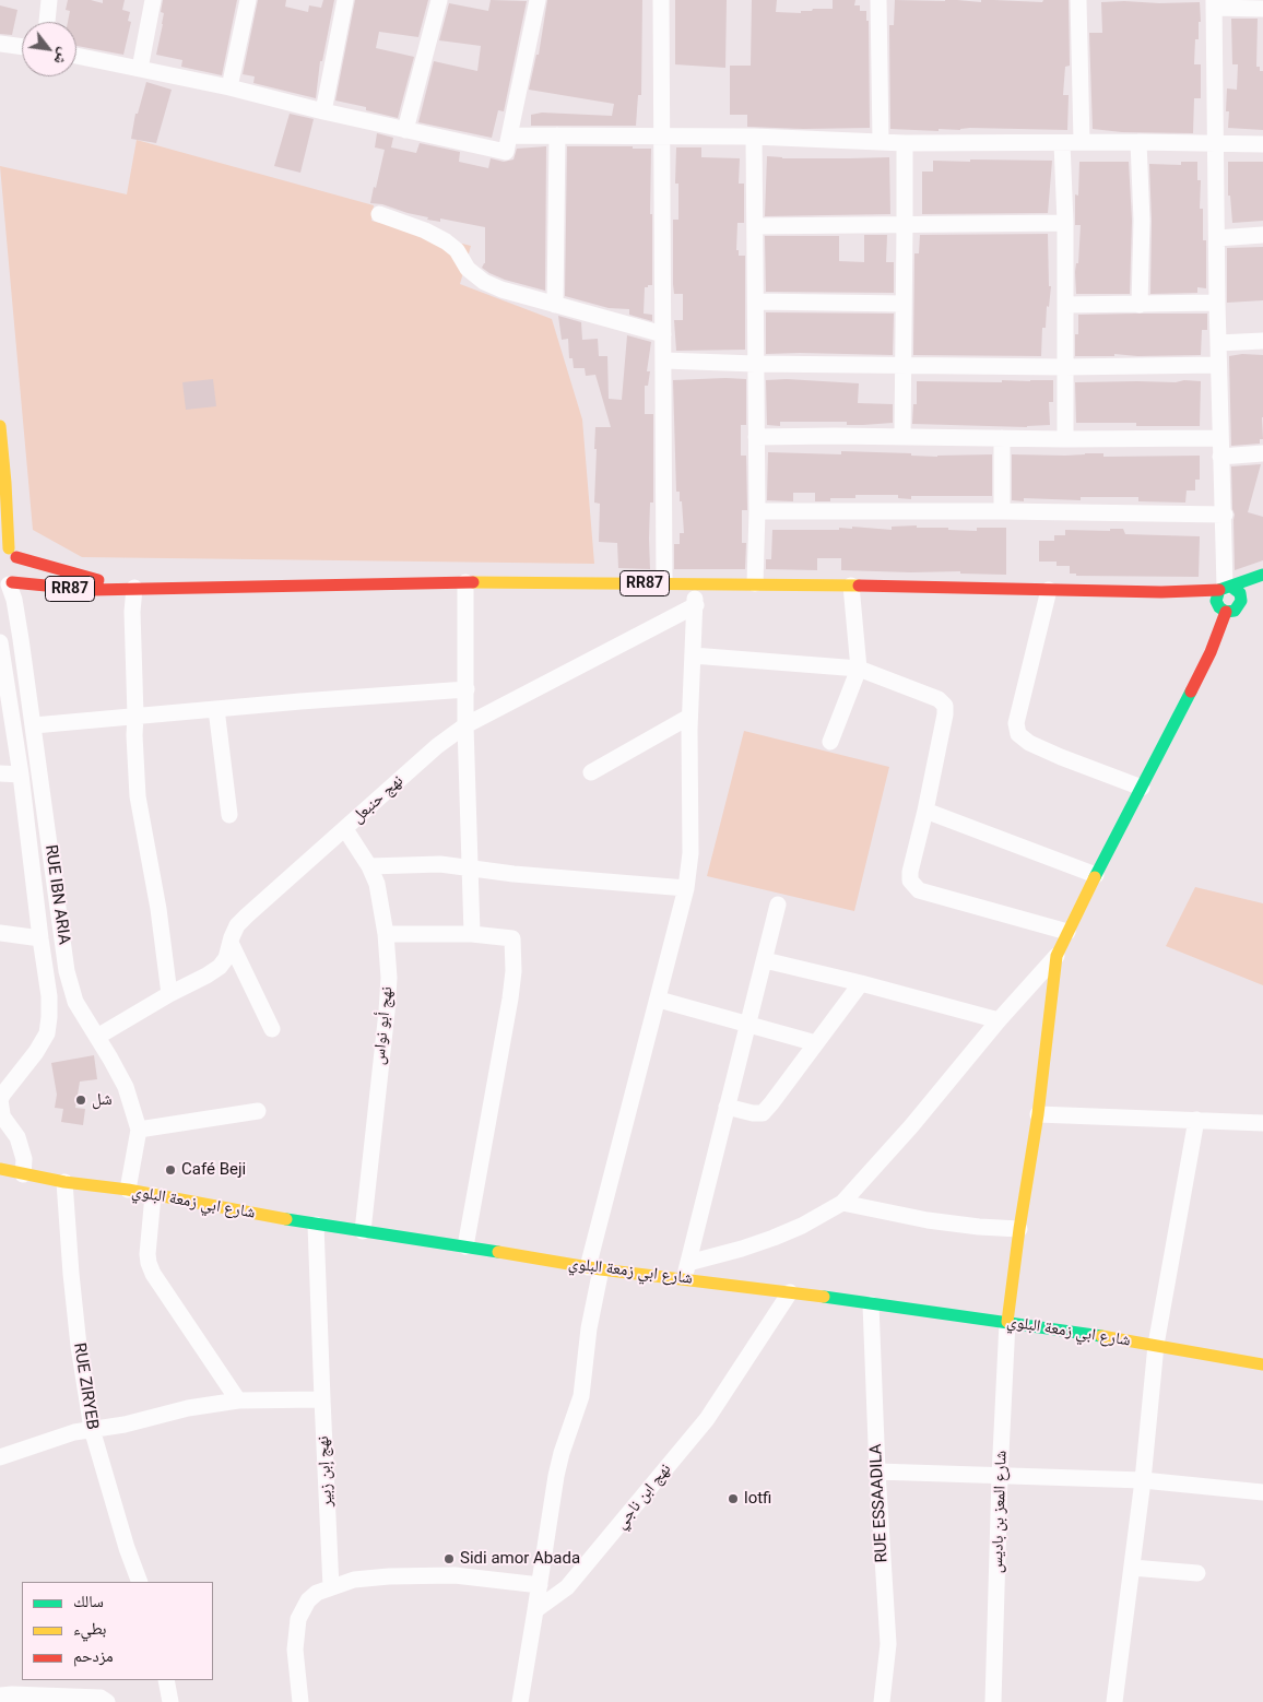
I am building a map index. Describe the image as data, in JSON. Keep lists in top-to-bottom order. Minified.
{"streets":{"main road":["RR87","شارع ابي زمعة البلوي"],"street":["نهج حنبعل","RUE IBN ARIA","نهج أبو نواس","RUE ZIRYEB","نهج إبن زبير","نهج ابن ناجي","RUE ESSAADILA","شارع المعز بن باديس"]},"crossings":[["RR87","RUE IBN ARIA"],["نهج حنبعل","RUE IBN ARIA"],["نهج حنبعل","نهج أبو نواس"],["RUE IBN ARIA","شارع ابي زمعة البلوي"],["نهج أبو نواس","شارع ابي زمعة البلوي"],["شارع ابي زمعة البلوي","RUE ZIRYEB"],["شارع ابي زمعة البلوي","نهج إبن زبير"],["شارع ابي زمعة البلوي","نهج ابن ناجي"],["شارع ابي زمعة البلوي","RUE ESSAADILA"],["شارع ابي زمعة البلوي","شارع المعز بن باديس"]],"places":["شل","Café Beji","lotfi","Sidi amor Abada"],"legend":["سالك","بطيء","مزدحم"],"north":"bottom right"}
